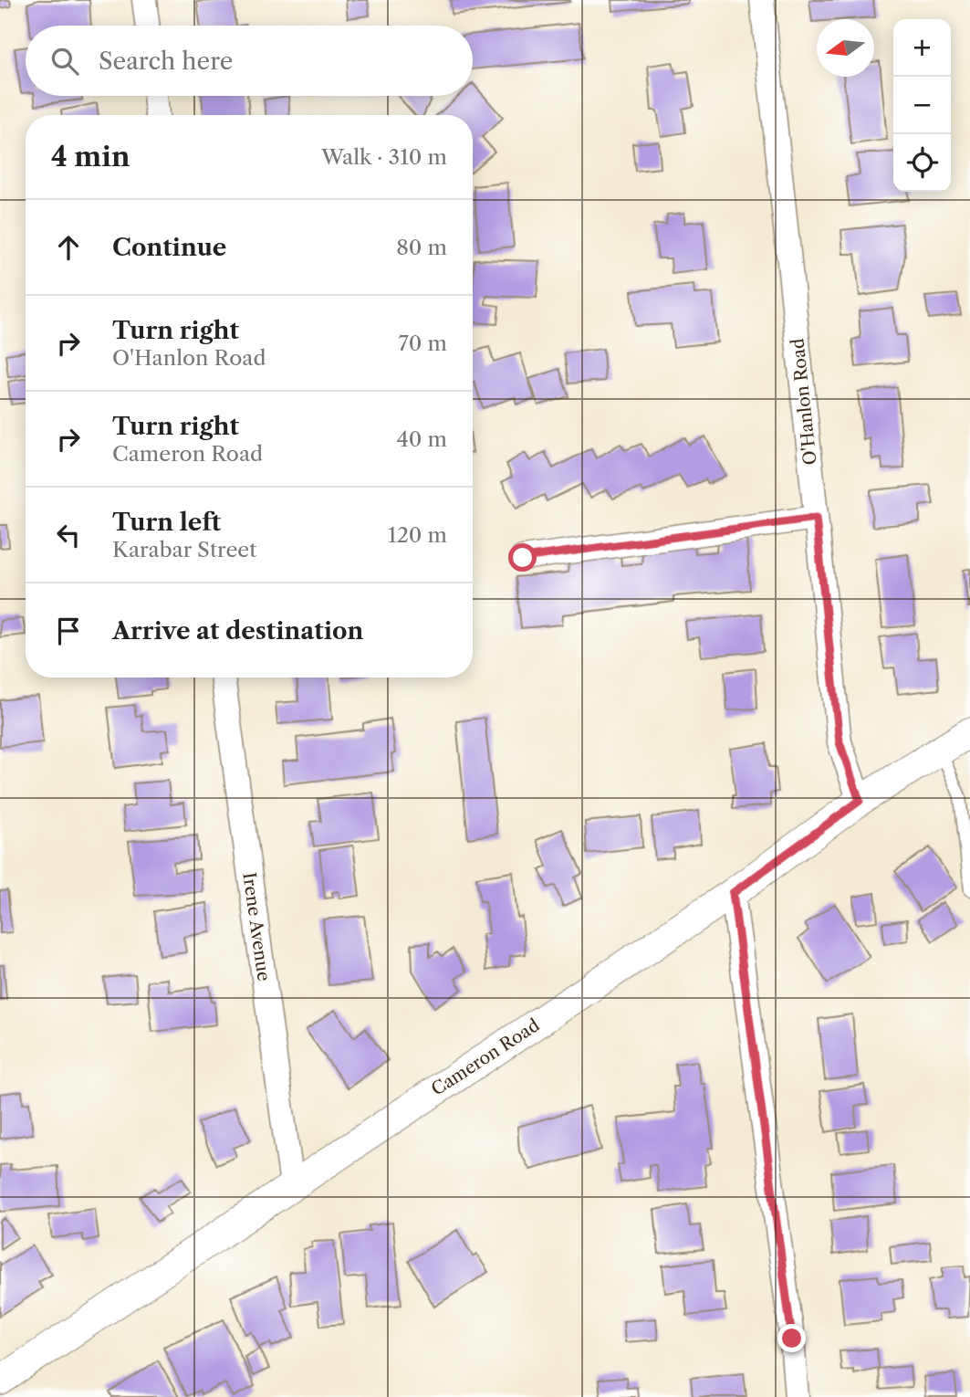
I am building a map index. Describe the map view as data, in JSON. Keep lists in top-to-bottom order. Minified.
{"streets":{"street":["O'Hanlon Road","Irene Avenue","Cameron Road"]},"crossings":[["O'Hanlon Road","Cameron Road"],["Irene Avenue","Cameron Road"]],"north":"left","page":{"map_buttons":["+","−"],"search":"Search here","heading":["4 min","Walk · 310 m"],"list":[["Continue","80 m"],["Turn right","O'Hanlon Road","70 m"],["Turn right","Cameron Road","40 m"],["Turn left","Karabar Street","120 m"],"Arrive at destination"]}}
